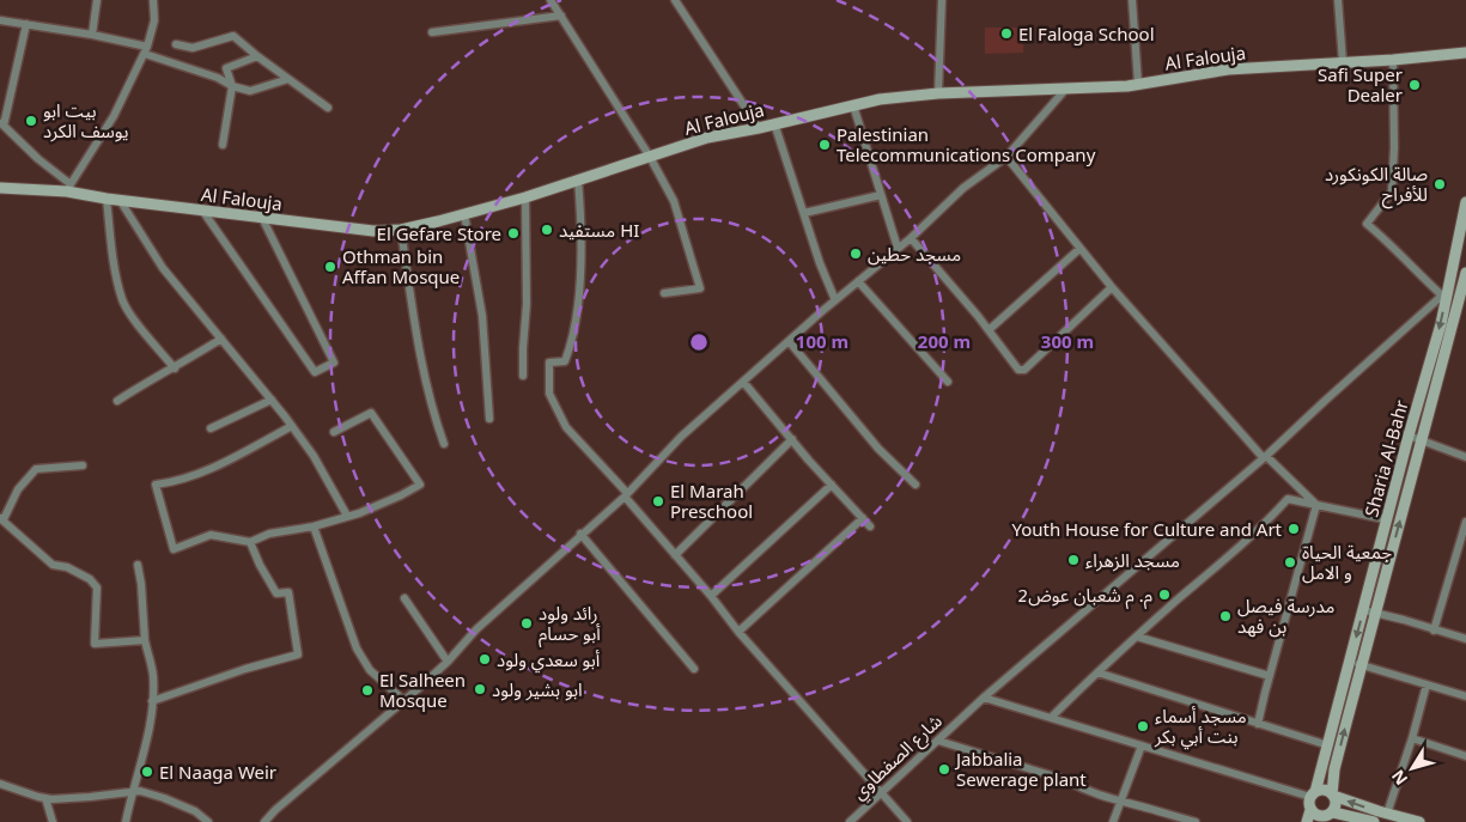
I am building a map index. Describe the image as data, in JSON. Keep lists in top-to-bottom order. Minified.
{"streets":{"main road":["Al Falouja","Sharia Al-Bahr"],"street":["شارع الصفطاوي"]},"crossings":[["Sharia Al-Bahr","شارع الصفطاوي"]],"places":["El Faloga School","Safi Super Dealer","بيت ابو يوسف الكرد","Palestinian Telecommunications Company","صالة الكونكورد للأفراح","مستفيد HI","El Gefare Store","مسجد حطين","Othman bin Affan Mosque","El Marah Preschool","Youth House for Culture and Art","مسجد الزهراء","جمعية الحياة و الامل","م. م شعبان عوض2","مدرسة فيصل بن فهد","رائد ولود أبو حسام","أبو سعدي ولود","ابو بشير ولود","El Salheen Mosque","مسجد أسماء بنت أبي بكر","Jabbalia Sewerage plant","El Naaga Weir"],"north":"bottom left","rings":["100 m","200 m","300 m"]}
